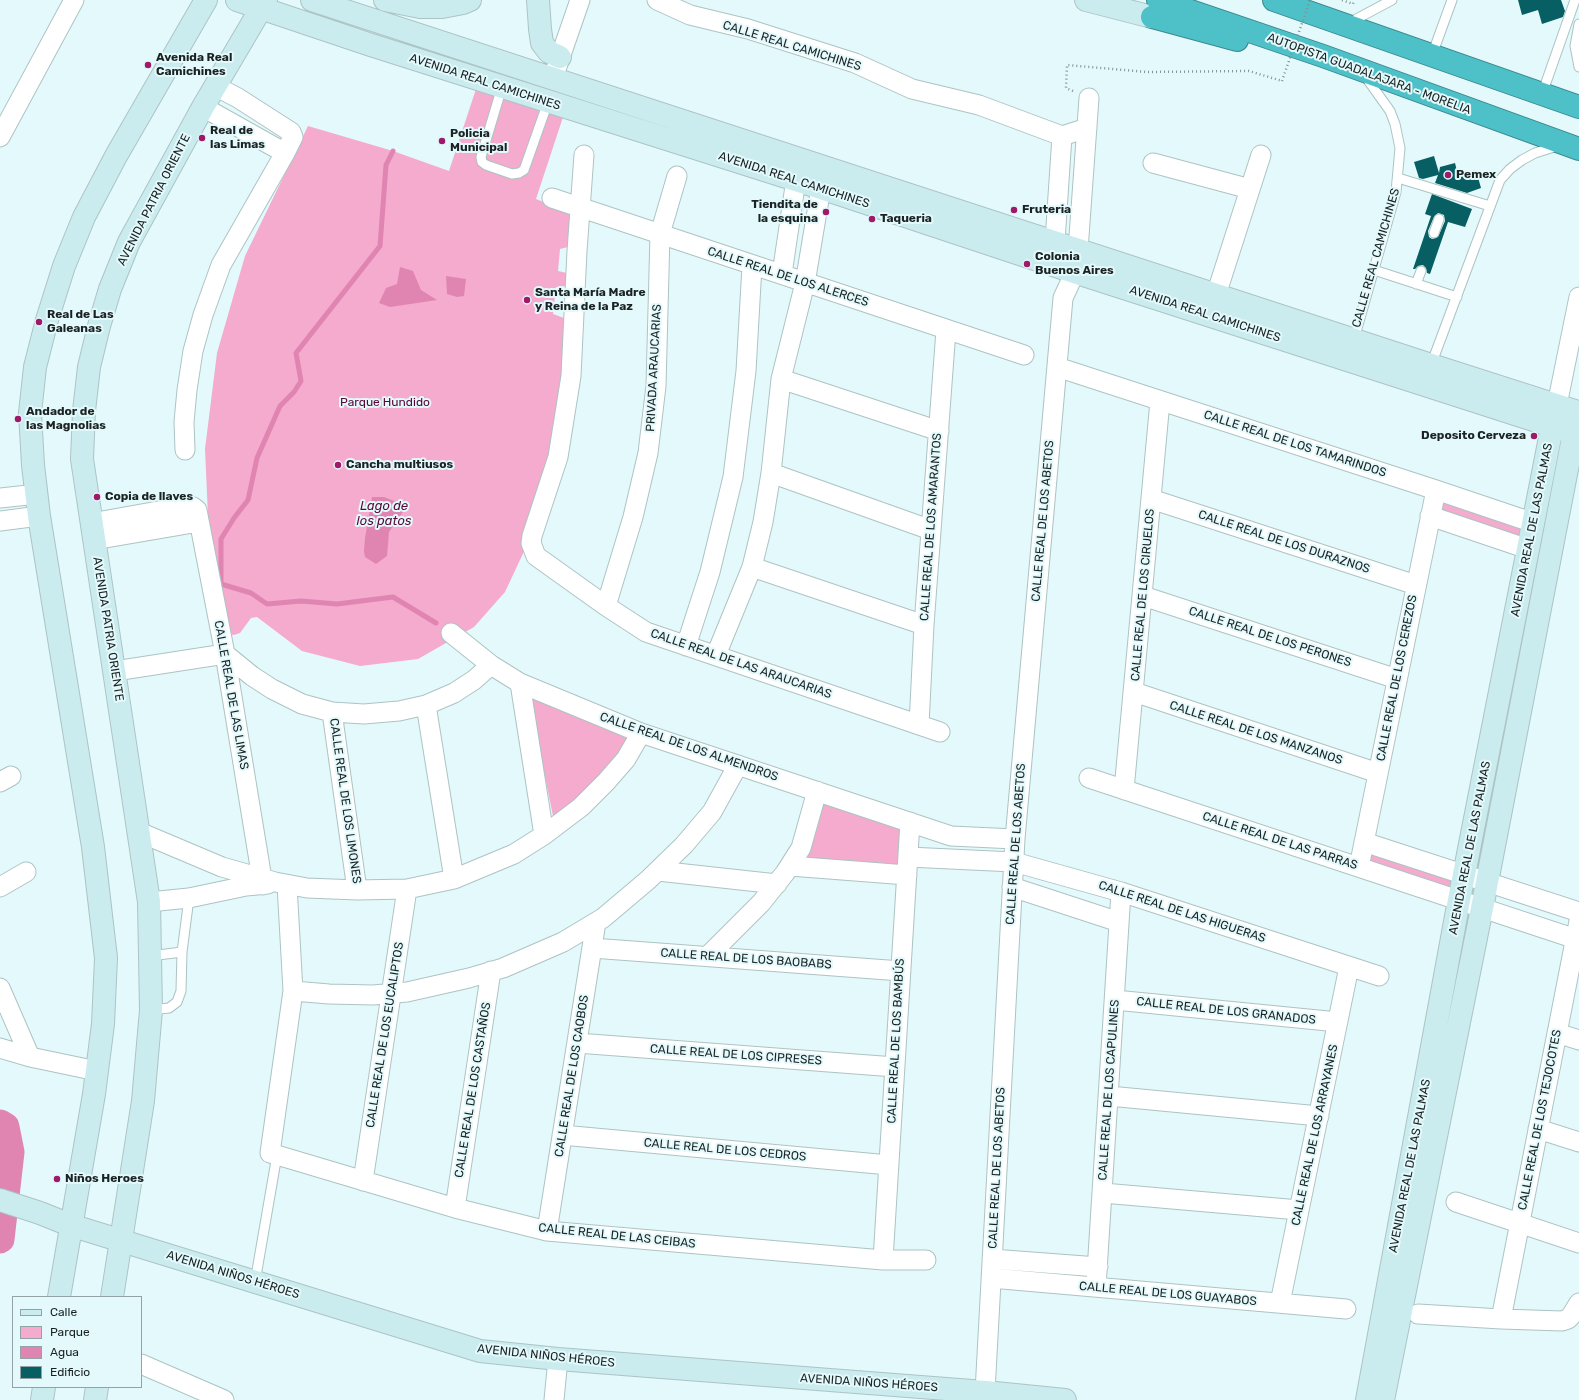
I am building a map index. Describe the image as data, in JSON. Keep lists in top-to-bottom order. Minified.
{"streets":{"highway":["AUTOPISTA GUADALAJARA - MORELIA"],"street":["CALLE REAL CAMICHINES","AVENIDA REAL CAMICHINES","AVENIDA PATRIA ORIENTE","CALLE REAL DE LOS ALERCES","PRIVADA ARAUCARIAS","CALLE REAL DE LOS TAMARINDOS","CALLE REAL DE LOS ABETOS","CALLE REAL DE LOS AMARANTOS","AVENIDA REAL DE LAS PALMAS","CALLE REAL DE LOS DURAZNOS","CALLE REAL DE LOS CIRUELOS","CALLE REAL DE LOS PERONES","CALLE REAL DE LAS ARAUCARIAS","CALLE REAL DE LOS CEREZOS","CALLE REAL DE LAS LIMAS","CALLE REAL DE LOS MANZANOS","CALLE REAL DE LOS ALMENDROS","CALLE REAL DE LOS LIMONES","CALLE REAL DE LAS PARRAS","CALLE REAL DE LAS HIGUERAS","CALLE REAL DE LOS BAOBABS","CALLE REAL DE LOS GRANADOS","CALLE REAL DE LOS EUCALIPTOS","CALLE REAL DE LOS BAMBÚS","CALLE REAL DE LOS CIPRESES","CALLE REAL DE LOS CAOBOS","CALLE REAL DE LOS CASTAÑOS","CALLE REAL DE LOS CAPULINES","CALLE REAL DE LOS TEJOCOTES","CALLE REAL DE LOS ARRAYANES","CALLE REAL DE LOS CEDROS","CALLE REAL DE LAS CEIBAS","AVENIDA NIÑOS HÉROES","CALLE REAL DE LOS GUAYABOS"]},"crossings":[["CALLE REAL CAMICHINES","AUTOPISTA GUADALAJARA - MORELIA"],["CALLE REAL CAMICHINES","AVENIDA REAL CAMICHINES"],["CALLE REAL CAMICHINES","CALLE REAL DE LOS ABETOS"],["AVENIDA REAL CAMICHINES","AVENIDA PATRIA ORIENTE"],["AVENIDA REAL CAMICHINES","CALLE REAL DE LOS ABETOS"],["AVENIDA REAL CAMICHINES","AVENIDA REAL DE LAS PALMAS"],["AVENIDA PATRIA ORIENTE","CALLE REAL DE LAS LIMAS"],["AVENIDA PATRIA ORIENTE","AVENIDA NIÑOS HÉROES"],["CALLE REAL DE LOS ALERCES","PRIVADA ARAUCARIAS"],["CALLE REAL DE LOS ALERCES","CALLE REAL DE LOS AMARANTOS"],["CALLE REAL DE LOS ALERCES","CALLE REAL DE LAS ARAUCARIAS"],["PRIVADA ARAUCARIAS","CALLE REAL DE LAS ARAUCARIAS"],["CALLE REAL DE LOS TAMARINDOS","CALLE REAL DE LOS ABETOS"],["CALLE REAL DE LOS TAMARINDOS","AVENIDA REAL DE LAS PALMAS"],["CALLE REAL DE LOS TAMARINDOS","CALLE REAL DE LOS CIRUELOS"],["CALLE REAL DE LOS TAMARINDOS","CALLE REAL DE LOS CEREZOS"],["CALLE REAL DE LOS ABETOS","CALLE REAL DE LOS ALMENDROS"],["CALLE REAL DE LOS ABETOS","CALLE REAL DE LAS HIGUERAS"],["CALLE REAL DE LOS ABETOS","AVENIDA NIÑOS HÉROES"],["CALLE REAL DE LOS ABETOS","CALLE REAL DE LOS GUAYABOS"],["CALLE REAL DE LOS AMARANTOS","CALLE REAL DE LAS ARAUCARIAS"],["AVENIDA REAL DE LAS PALMAS","CALLE REAL DE LAS PARRAS"],["CALLE REAL DE LOS DURAZNOS","CALLE REAL DE LOS CIRUELOS"],["CALLE REAL DE LOS DURAZNOS","CALLE REAL DE LOS CEREZOS"],["CALLE REAL DE LOS CIRUELOS","CALLE REAL DE LOS PERONES"],["CALLE REAL DE LOS CIRUELOS","CALLE REAL DE LOS MANZANOS"],["CALLE REAL DE LOS CIRUELOS","CALLE REAL DE LAS PARRAS"],["CALLE REAL DE LOS PERONES","CALLE REAL DE LOS CEREZOS"],["CALLE REAL DE LOS CEREZOS","CALLE REAL DE LOS MANZANOS"],["CALLE REAL DE LOS CEREZOS","CALLE REAL DE LAS PARRAS"],["CALLE REAL DE LAS LIMAS","CALLE REAL DE LAS CEIBAS"],["CALLE REAL DE LOS ALMENDROS","CALLE REAL DE LOS BAMBÚS"],["CALLE REAL DE LAS PARRAS","CALLE REAL DE LOS TEJOCOTES"],["CALLE REAL DE LAS HIGUERAS","CALLE REAL DE LOS BAMBÚS"],["CALLE REAL DE LAS HIGUERAS","CALLE REAL DE LOS CAPULINES"],["CALLE REAL DE LAS HIGUERAS","CALLE REAL DE LOS ARRAYANES"],["CALLE REAL DE LOS BAOBABS","CALLE REAL DE LOS BAMBÚS"],["CALLE REAL DE LOS BAOBABS","CALLE REAL DE LOS CAOBOS"],["CALLE REAL DE LOS GRANADOS","CALLE REAL DE LOS CAPULINES"],["CALLE REAL DE LOS GRANADOS","CALLE REAL DE LOS ARRAYANES"],["CALLE REAL DE LOS EUCALIPTOS","CALLE REAL DE LAS CEIBAS"],["CALLE REAL DE LOS BAMBÚS","CALLE REAL DE LOS CIPRESES"],["CALLE REAL DE LOS BAMBÚS","CALLE REAL DE LOS CEDROS"],["CALLE REAL DE LOS BAMBÚS","CALLE REAL DE LAS CEIBAS"],["CALLE REAL DE LOS CIPRESES","CALLE REAL DE LOS CAOBOS"],["CALLE REAL DE LOS CAOBOS","CALLE REAL DE LOS CEDROS"],["CALLE REAL DE LOS CAOBOS","CALLE REAL DE LAS CEIBAS"],["CALLE REAL DE LOS CASTAÑOS","CALLE REAL DE LAS CEIBAS"],["CALLE REAL DE LOS CAPULINES","CALLE REAL DE LOS GUAYABOS"],["CALLE REAL DE LOS ARRAYANES","CALLE REAL DE LOS GUAYABOS"]],"water":["Lago de los patos"],"parks":["Parque Hundido"],"places":["Avenida Real Camichines","Real de las Limas","Policia Municipal","Pemex","Fruteria","Tiendita de la esquina","Taqueria","Colonia Buenos Aires","Santa María Madre y Reina de la Paz","Real de Las Galeanas","Andador de las Magnolias","Deposito Cerveza","Cancha multiusos","Copia de llaves","Niños Heroes"],"legend":["Calle","Parque","Agua","Edificio"]}
